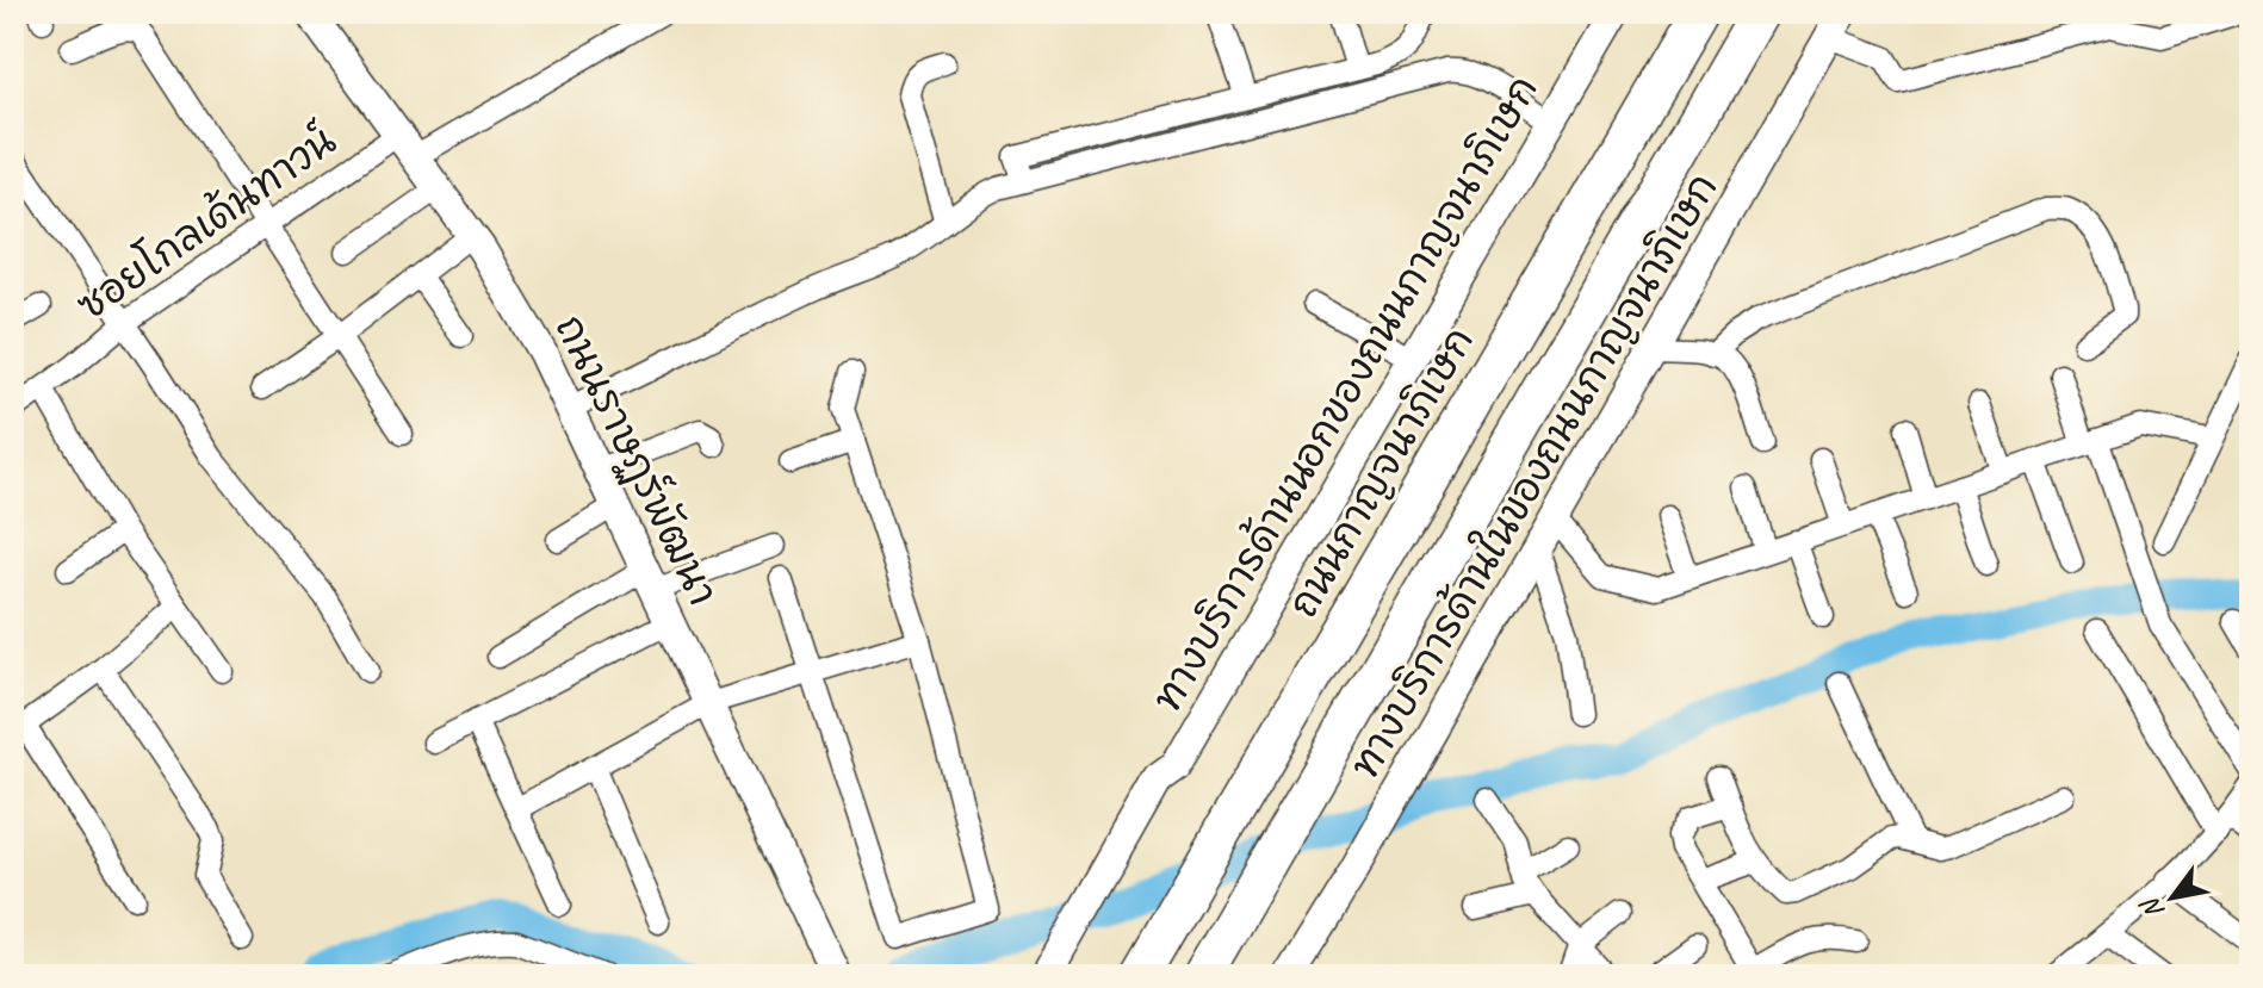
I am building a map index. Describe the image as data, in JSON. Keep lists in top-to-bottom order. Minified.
{"streets":{"highway":["ถนนกาญจนาภิเษก"],"main road":["ทางบริการด้านนอกของถนนกาญจนาภิเษก","ถนนราษฏร์พัฒนา","ทางบริการด้านในของถนนกาญจนาภิเษก"],"street":["ซอยโกลเด้นทาวน์"]},"crossings":[["ซอยโกลเด้นทาวน์","ถนนราษฏร์พัฒนา"]],"north":"bottom left"}
